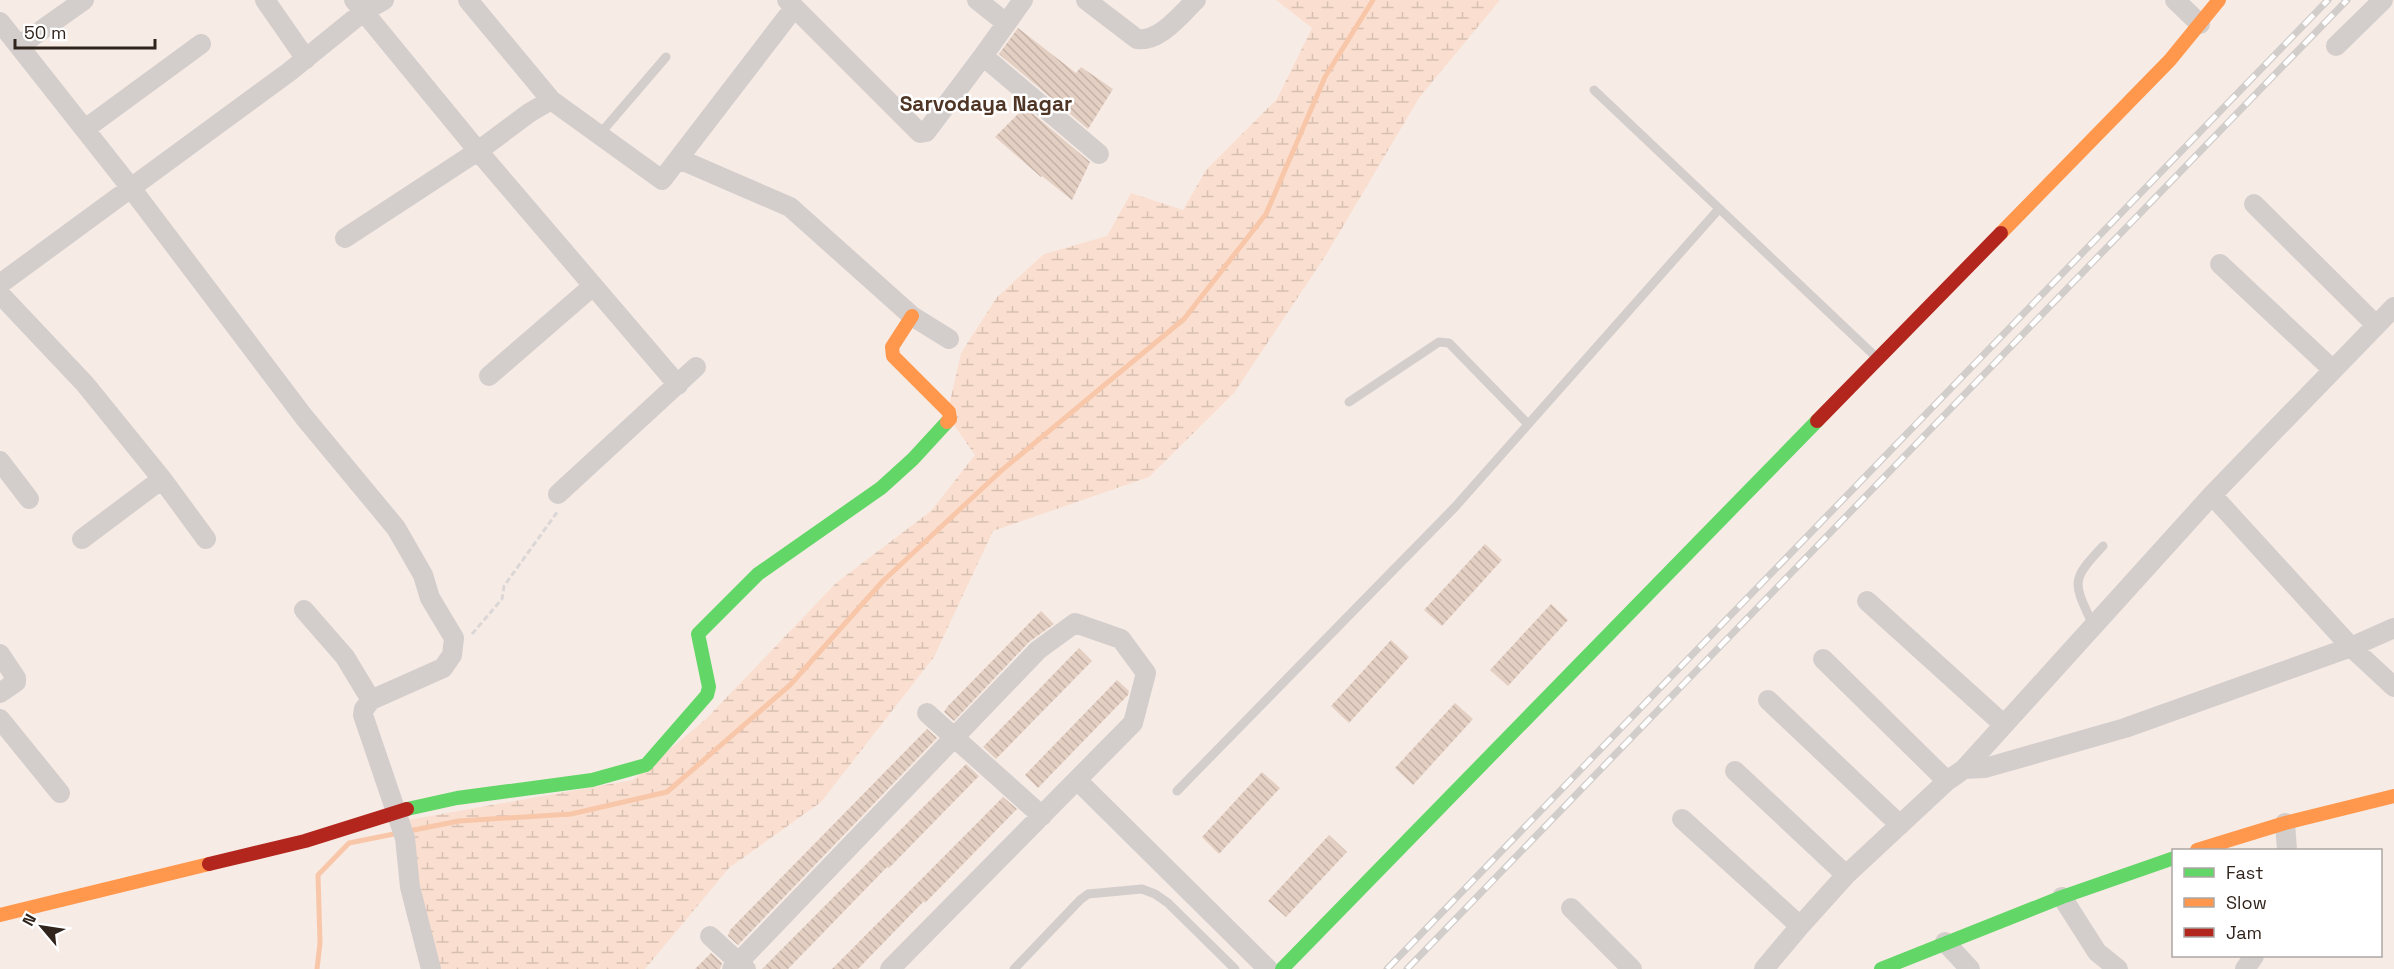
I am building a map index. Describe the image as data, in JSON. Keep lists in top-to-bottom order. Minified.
{"districts":["Sarvodaya Nagar"],"legend":["Fast","Slow","Jam"],"scale_bar":"50 m","north":"top left"}
